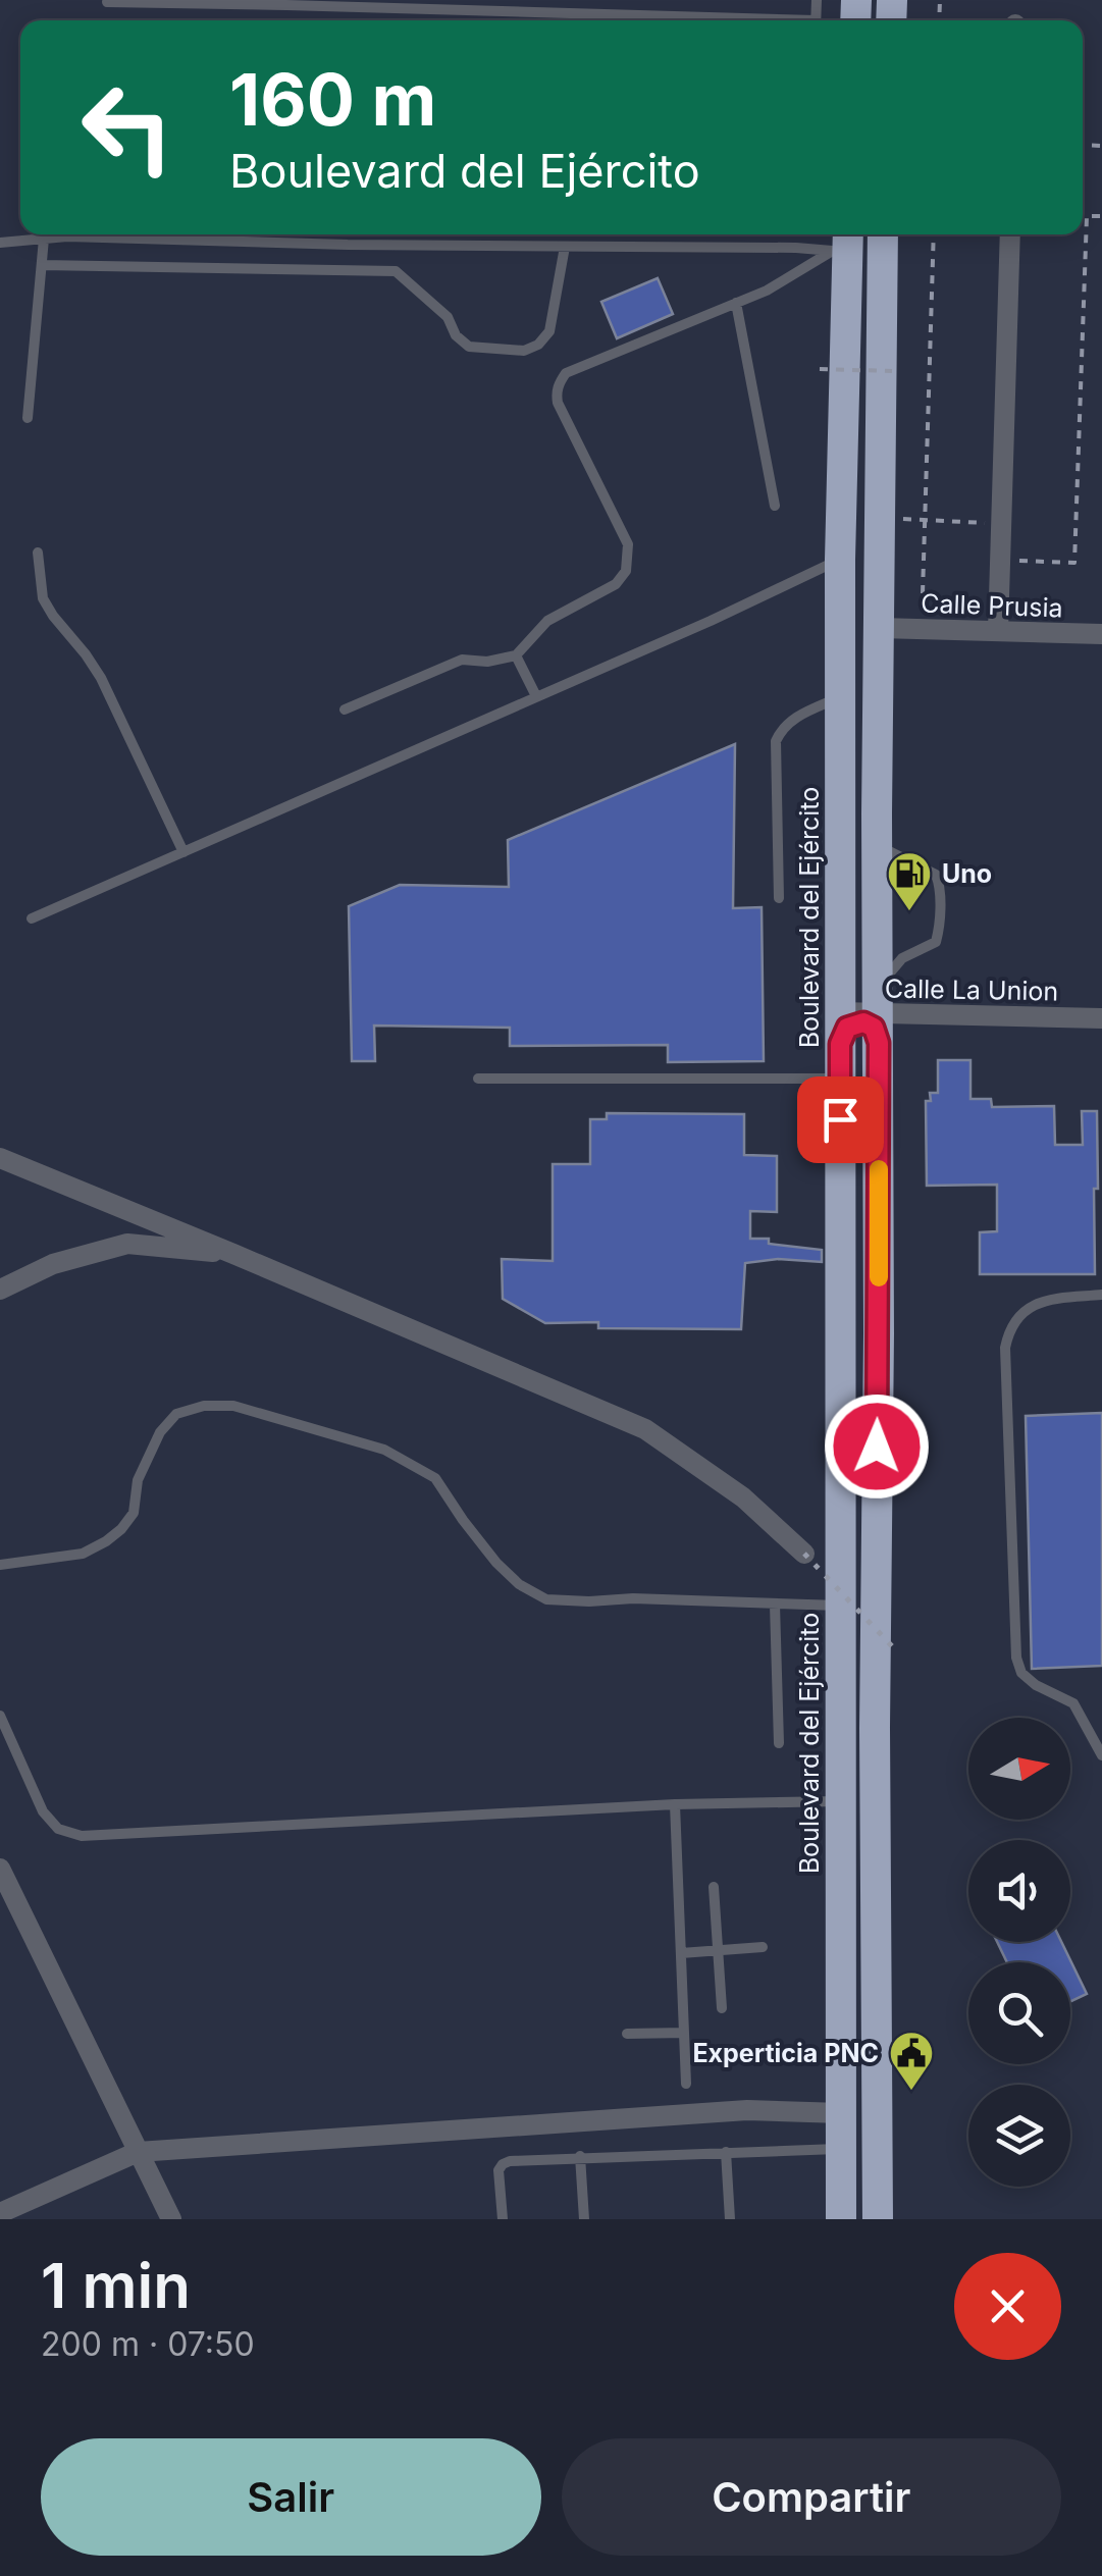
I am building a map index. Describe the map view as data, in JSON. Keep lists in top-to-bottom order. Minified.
{"streets":{"highway":["Boulevard del Ejército"],"street":["Calle Prusia","Calle La Union"]},"crossings":[["Boulevard del Ejército","Calle La Union"]],"places":{"fuel station":["Uno"],"public building":["Experticia PNC"]},"north":"right","page":{"turn":["160 m","Boulevard del Ejército"],"heading":["1 min","200 m · 07:50"],"buttons":["Salir","Compartir"]}}
